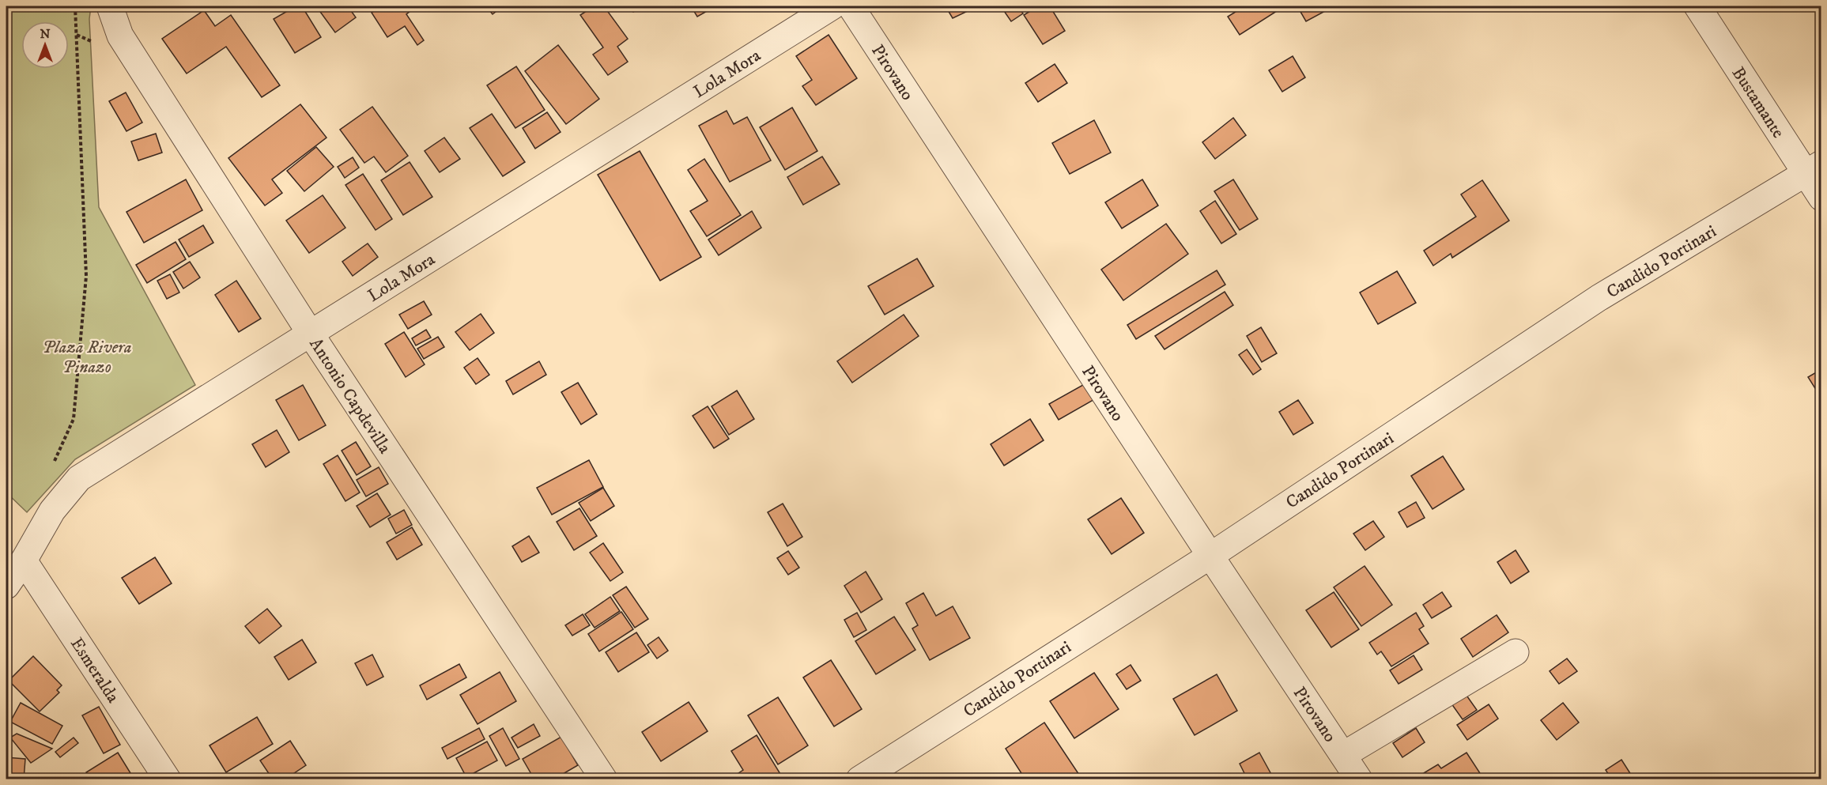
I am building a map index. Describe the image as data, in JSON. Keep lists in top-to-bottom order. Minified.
{"streets":{"street":["Pirovano","Lola Mora","Bustamante","Candido Portinari","Antonio Capdevilla","Esmeralda"]},"crossings":[["Pirovano","Candido Portinari"],["Lola Mora","Antonio Capdevilla"],["Lola Mora","Esmeralda"],["Bustamante","Candido Portinari"]],"parks":["Plaza Rivera Pinazo"],"north":"top"}
